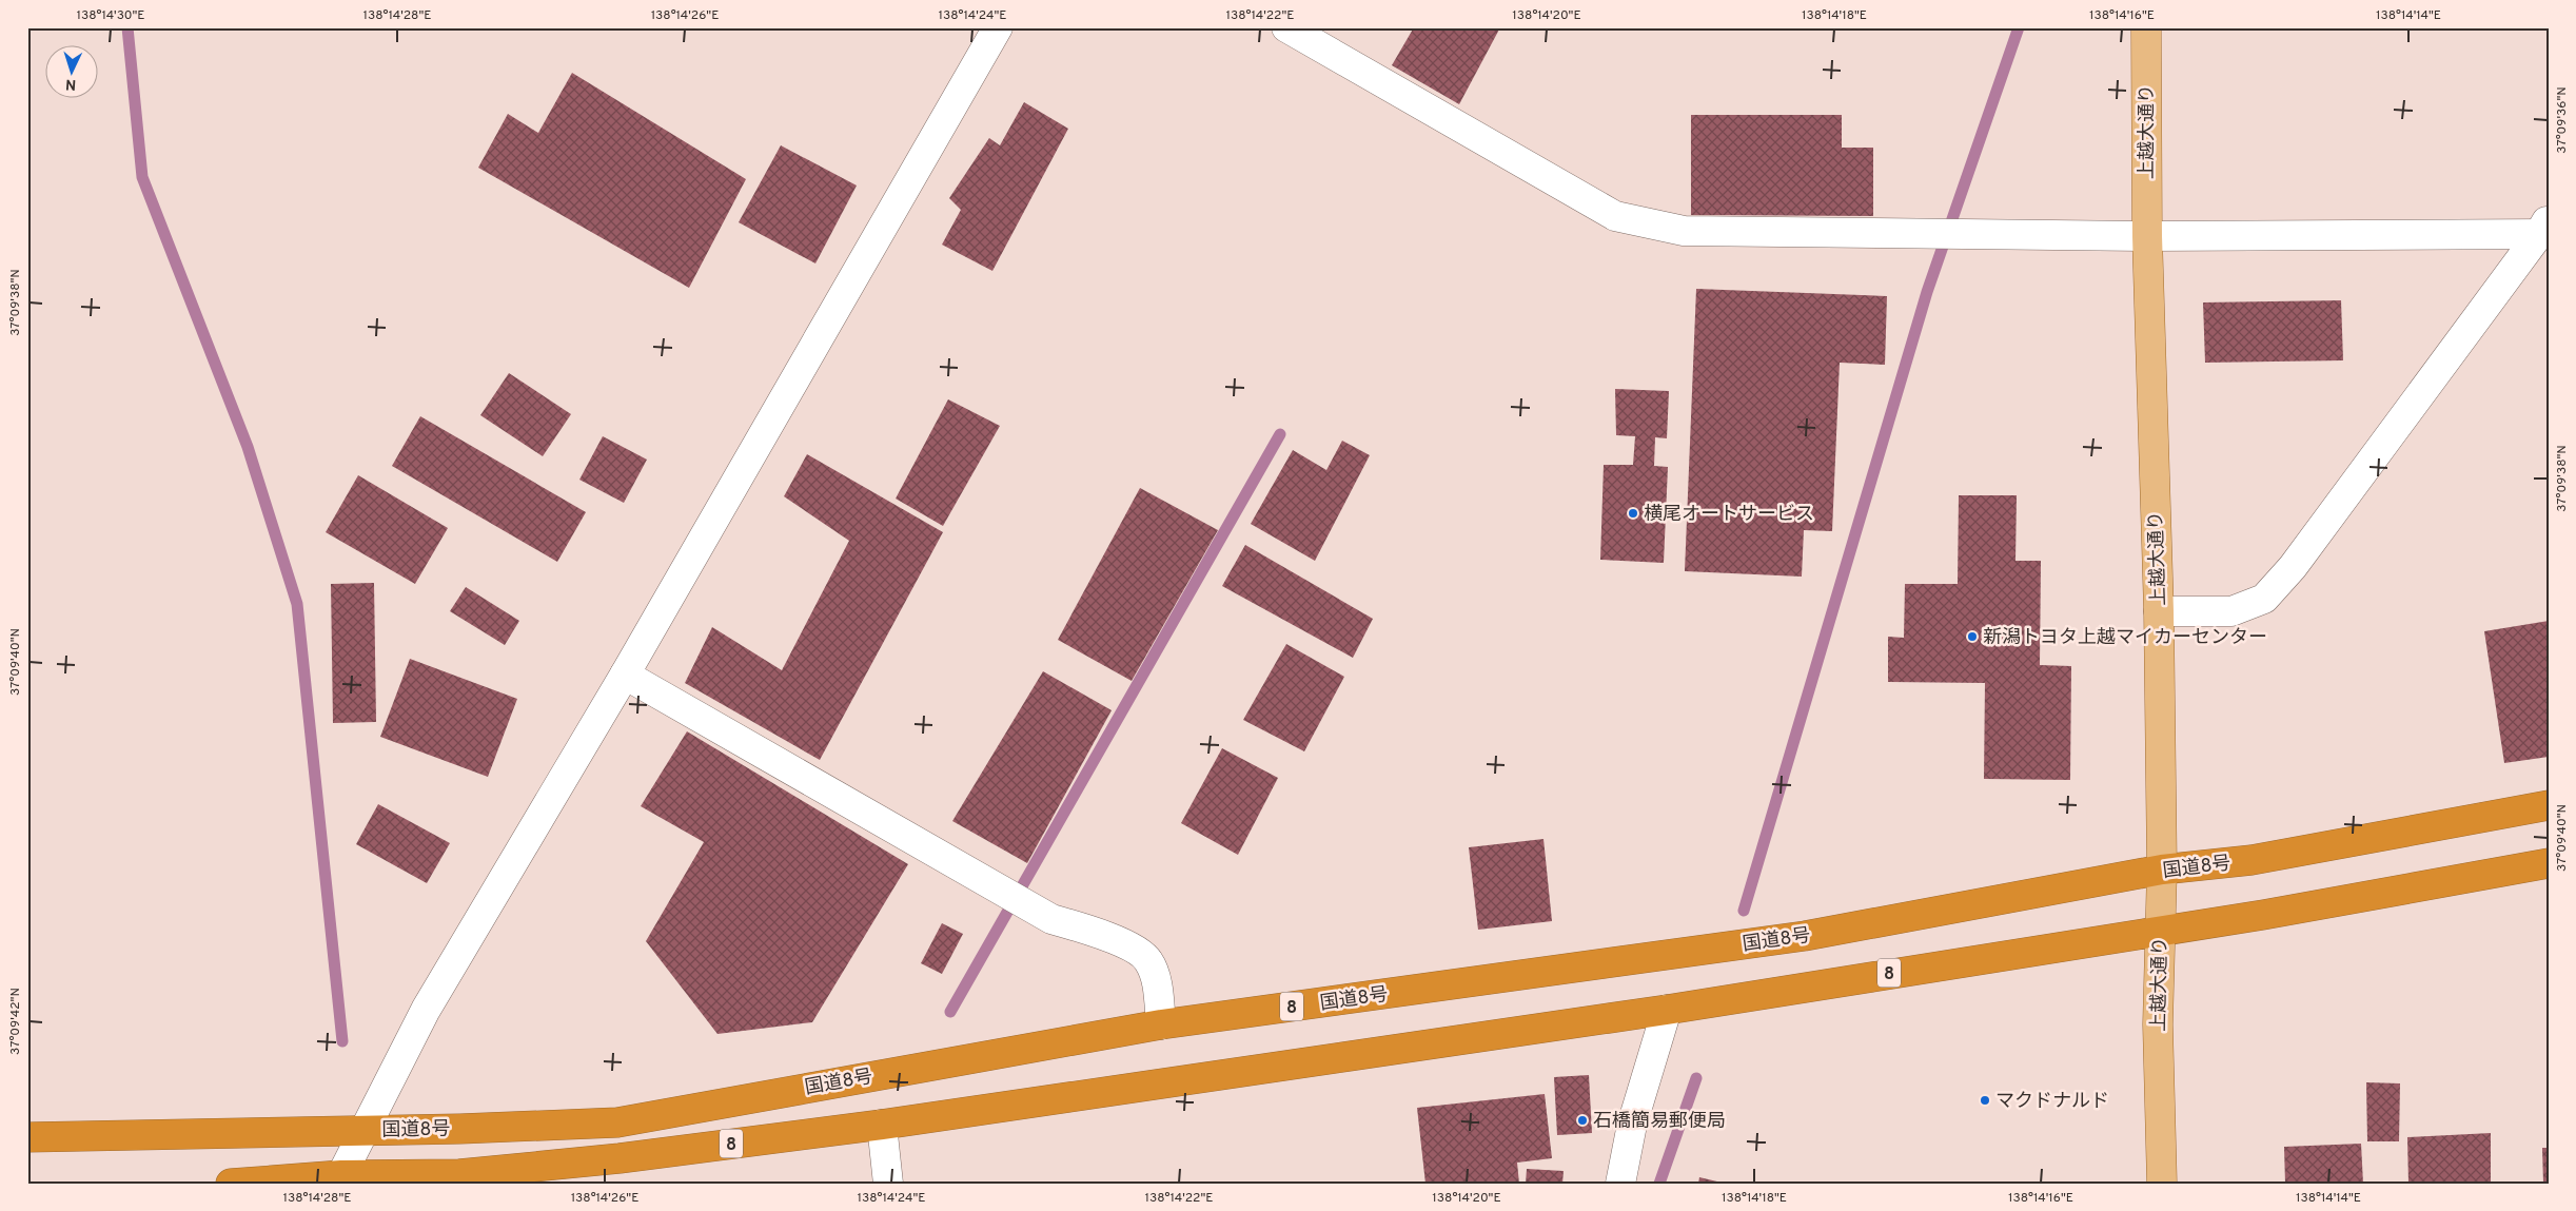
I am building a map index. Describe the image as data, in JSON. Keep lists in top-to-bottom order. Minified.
{"streets":{"highway":["国道8号","8"],"main road":["上越大通り"]},"crossings":[["上越大通り","国道8号"],["上越大通り","8"]],"places":["横尾オートサービス","新潟トヨタ上越マイカーセンター","マクドナルド","石橋簡易郵便局"],"north":"bottom","coordinates":["138°14'30\"E","138°14'28\"E","138°14'26\"E","138°14'24\"E","138°14'22\"E","138°14'20\"E","138°14'18\"E","138°14'16\"E","138°14'14\"E","37°09'36\"N","37°09'38\"N","37°09'40\"N","37°09'42\"N"]}
